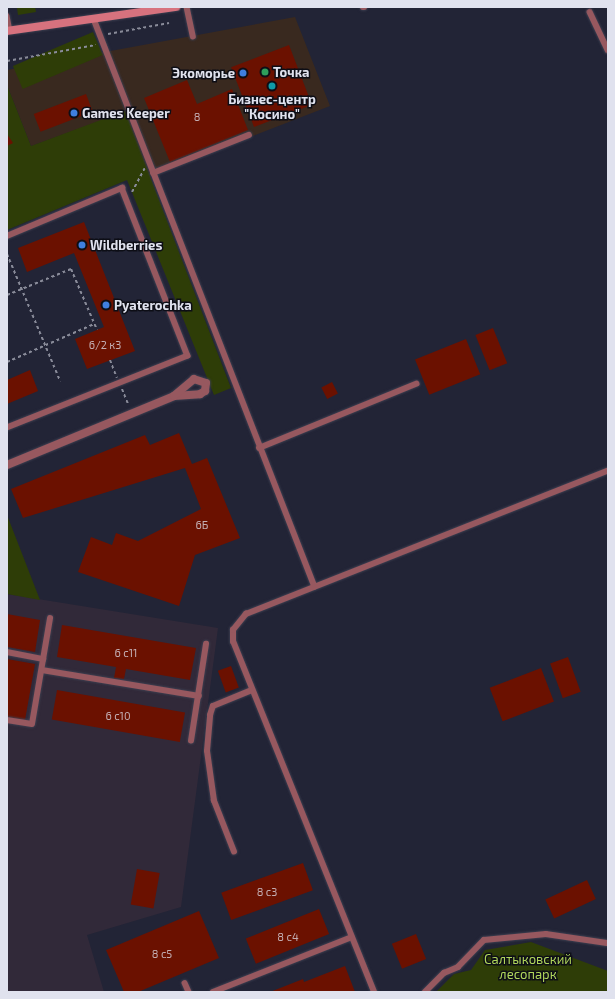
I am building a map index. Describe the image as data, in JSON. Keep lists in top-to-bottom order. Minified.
{"parks":["Салтыковский лесопарк"],"places":["Точка","Экоморье","Бизнес-центр \"Косино\"","Games Keeper","Wildberries","Pyaterochka"],"house_numbers":["8","6/2 к3","6Б","6 с11","6 с10","8 с3","8 с4","8 с5"]}
